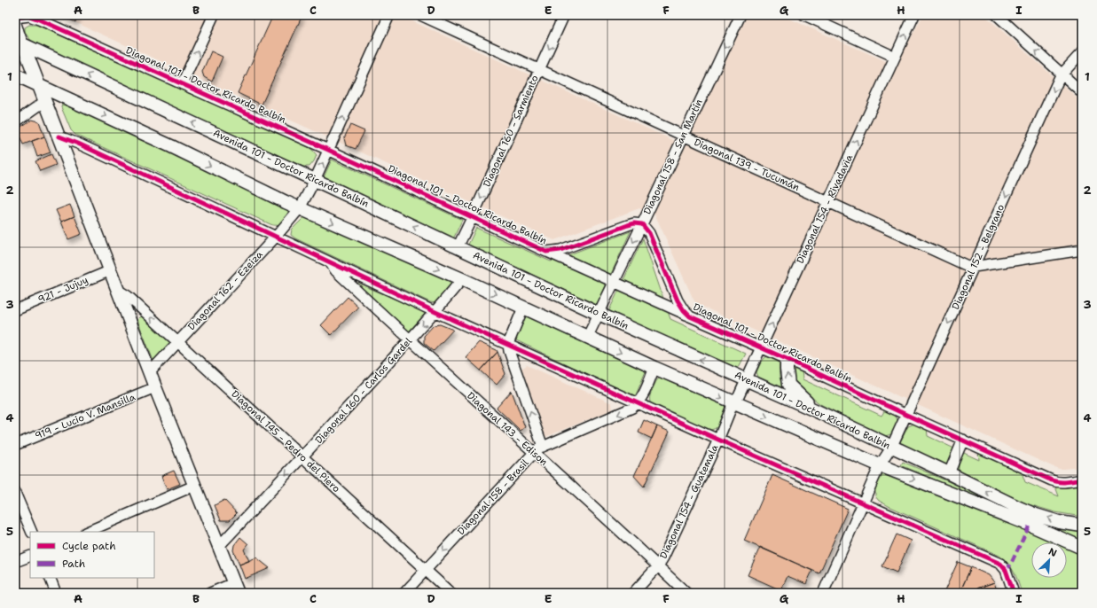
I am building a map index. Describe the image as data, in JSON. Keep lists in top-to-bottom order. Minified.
{"streets":{"main road":["Avenida 101 - Doctor Ricardo Balbín"],"street":["Diagonal 101 - Doctor Ricardo Balbín","Diagonal 160 - Sarmiento","Diagonal 158 - San Martín","Diagonal 139 - Tucumán","Diagonal 154 - Rivadavia","Diagonal 152 - Belgrano","921 - Jujuy","Diagonal 162 - Ezeiza","Diagonal 160 - Carlos Gardel","919 - Lucio V. Mansilla","Diagonal 143 - Edison","Diagonal 145 - Pedro del Piero","Diagonal 158 - Brasil","Diagonal 154 - Guatemala"]},"crossings":[["Diagonal 101 - Doctor Ricardo Balbín","Diagonal 160 - Sarmiento"],["Diagonal 101 - Doctor Ricardo Balbín","Diagonal 158 - San Martín"],["Diagonal 101 - Doctor Ricardo Balbín","Diagonal 154 - Rivadavia"],["Diagonal 101 - Doctor Ricardo Balbín","Diagonal 152 - Belgrano"],["Diagonal 101 - Doctor Ricardo Balbín","Diagonal 162 - Ezeiza"],["Diagonal 160 - Sarmiento","Diagonal 139 - Tucumán"],["Diagonal 160 - Sarmiento","Avenida 101 - Doctor Ricardo Balbín"],["Diagonal 158 - San Martín","Diagonal 139 - Tucumán"],["Diagonal 158 - San Martín","Avenida 101 - Doctor Ricardo Balbín"],["Diagonal 139 - Tucumán","Diagonal 154 - Rivadavia"],["Diagonal 139 - Tucumán","Diagonal 152 - Belgrano"],["Avenida 101 - Doctor Ricardo Balbín","Diagonal 154 - Rivadavia"],["Avenida 101 - Doctor Ricardo Balbín","Diagonal 152 - Belgrano"],["Avenida 101 - Doctor Ricardo Balbín","Diagonal 162 - Ezeiza"],["Diagonal 154 - Rivadavia","Diagonal 154 - Guatemala"],["Diagonal 162 - Ezeiza","Diagonal 145 - Pedro del Piero"],["Diagonal 160 - Carlos Gardel","Diagonal 143 - Edison"],["Diagonal 160 - Carlos Gardel","Diagonal 145 - Pedro del Piero"],["Diagonal 143 - Edison","Diagonal 158 - Brasil"],["Diagonal 143 - Edison","Diagonal 154 - Guatemala"],["Diagonal 145 - Pedro del Piero","Diagonal 158 - Brasil"]],"one_way":["Diagonal 160 - Sarmiento","Diagonal 158 - San Martín","Diagonal 154 - Rivadavia","Diagonal 152 - Belgrano","Diagonal 162 - Ezeiza","Diagonal 160 - Carlos Gardel","Diagonal 158 - Brasil"],"legend":["Cycle path","Path"],"north":"top right","grid":{"columns":["A","B","C","D","E","F","G","H","I"],"rows":["1","2","3","4","5"]}}
